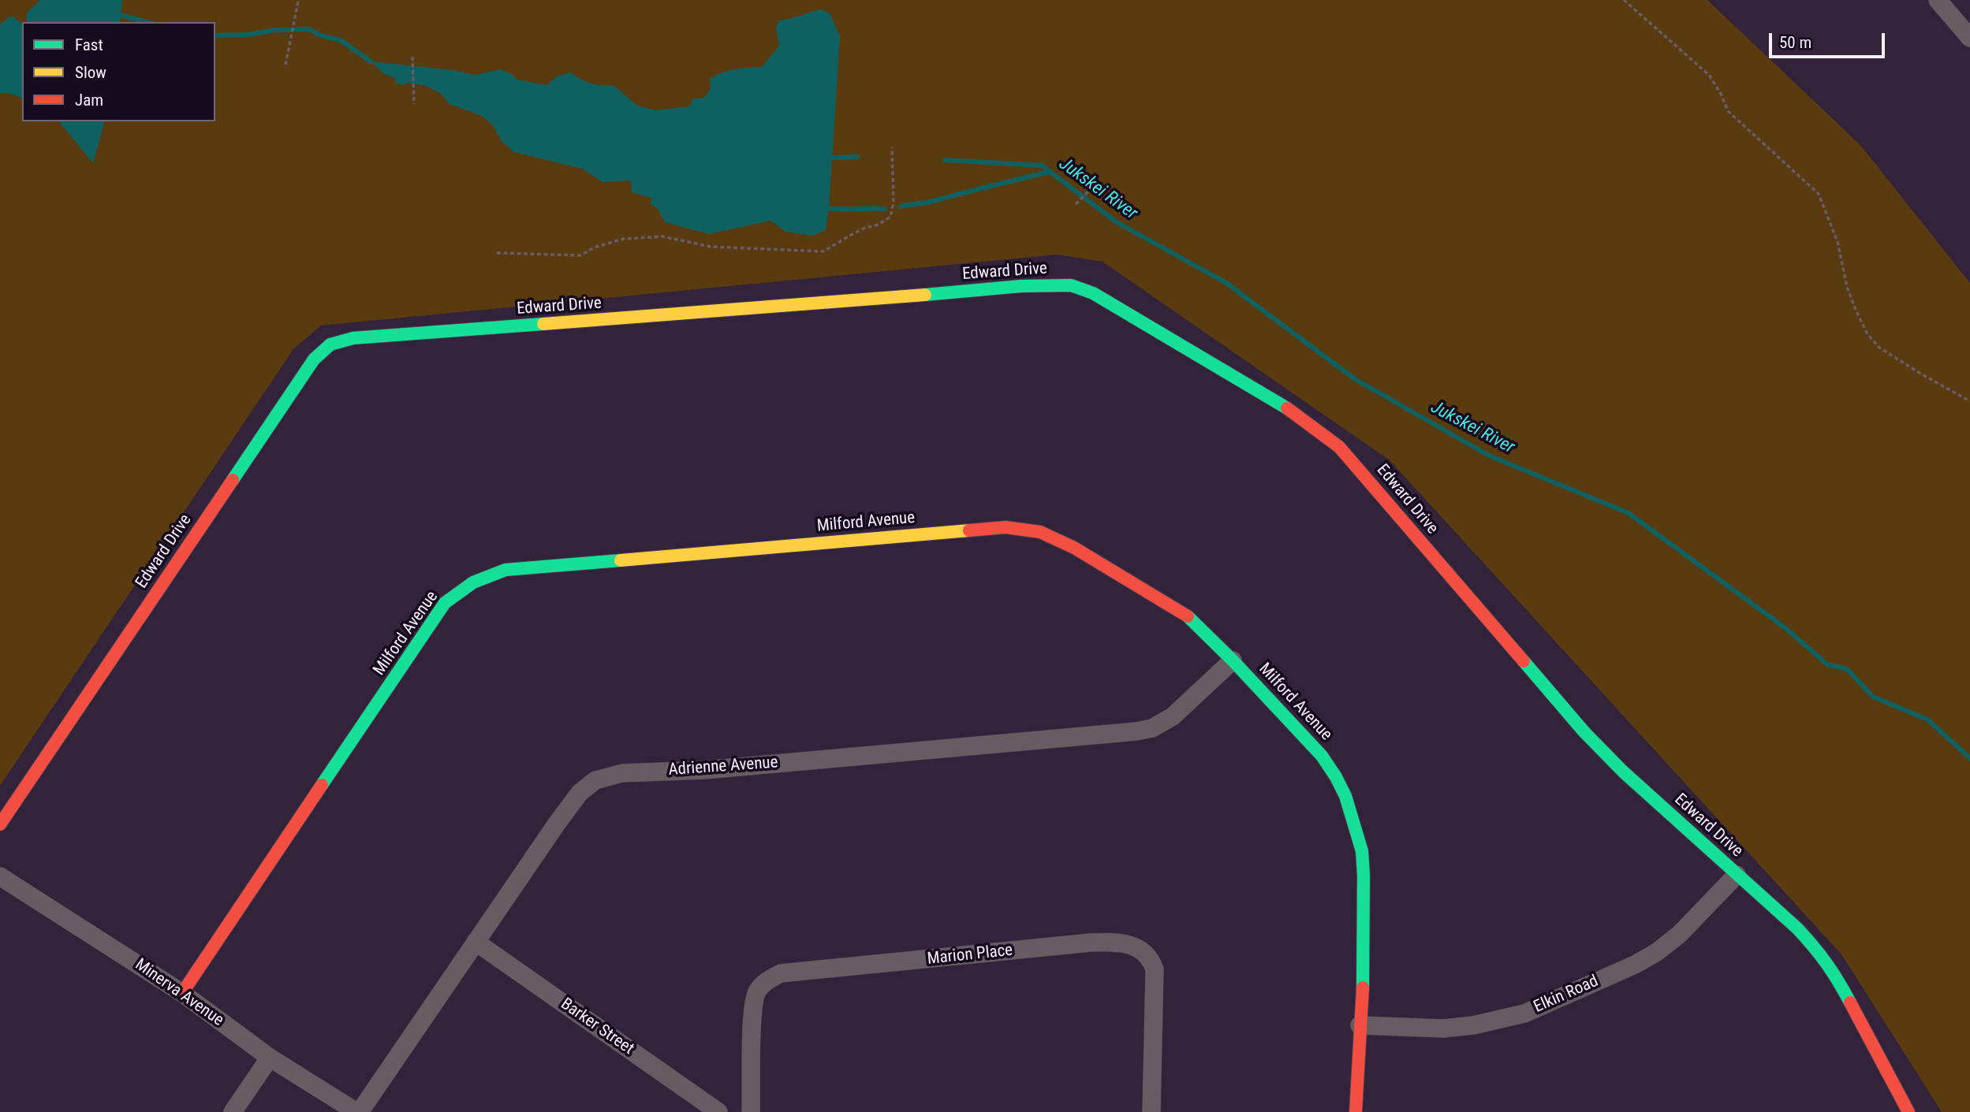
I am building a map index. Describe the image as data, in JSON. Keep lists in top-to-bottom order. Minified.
{"streets":{"street":["Edward Drive","Milford Avenue","Adrienne Avenue","Marion Place","Minerva Avenue","Elkin Road","Barker Street"]},"crossings":[["Edward Drive","Elkin Road"],["Milford Avenue","Adrienne Avenue"],["Milford Avenue","Minerva Avenue"],["Milford Avenue","Elkin Road"],["Adrienne Avenue","Minerva Avenue"],["Adrienne Avenue","Barker Street"]],"water":["Jukskei River"],"legend":["Fast","Slow","Jam"],"scale_bar":"50 m"}
